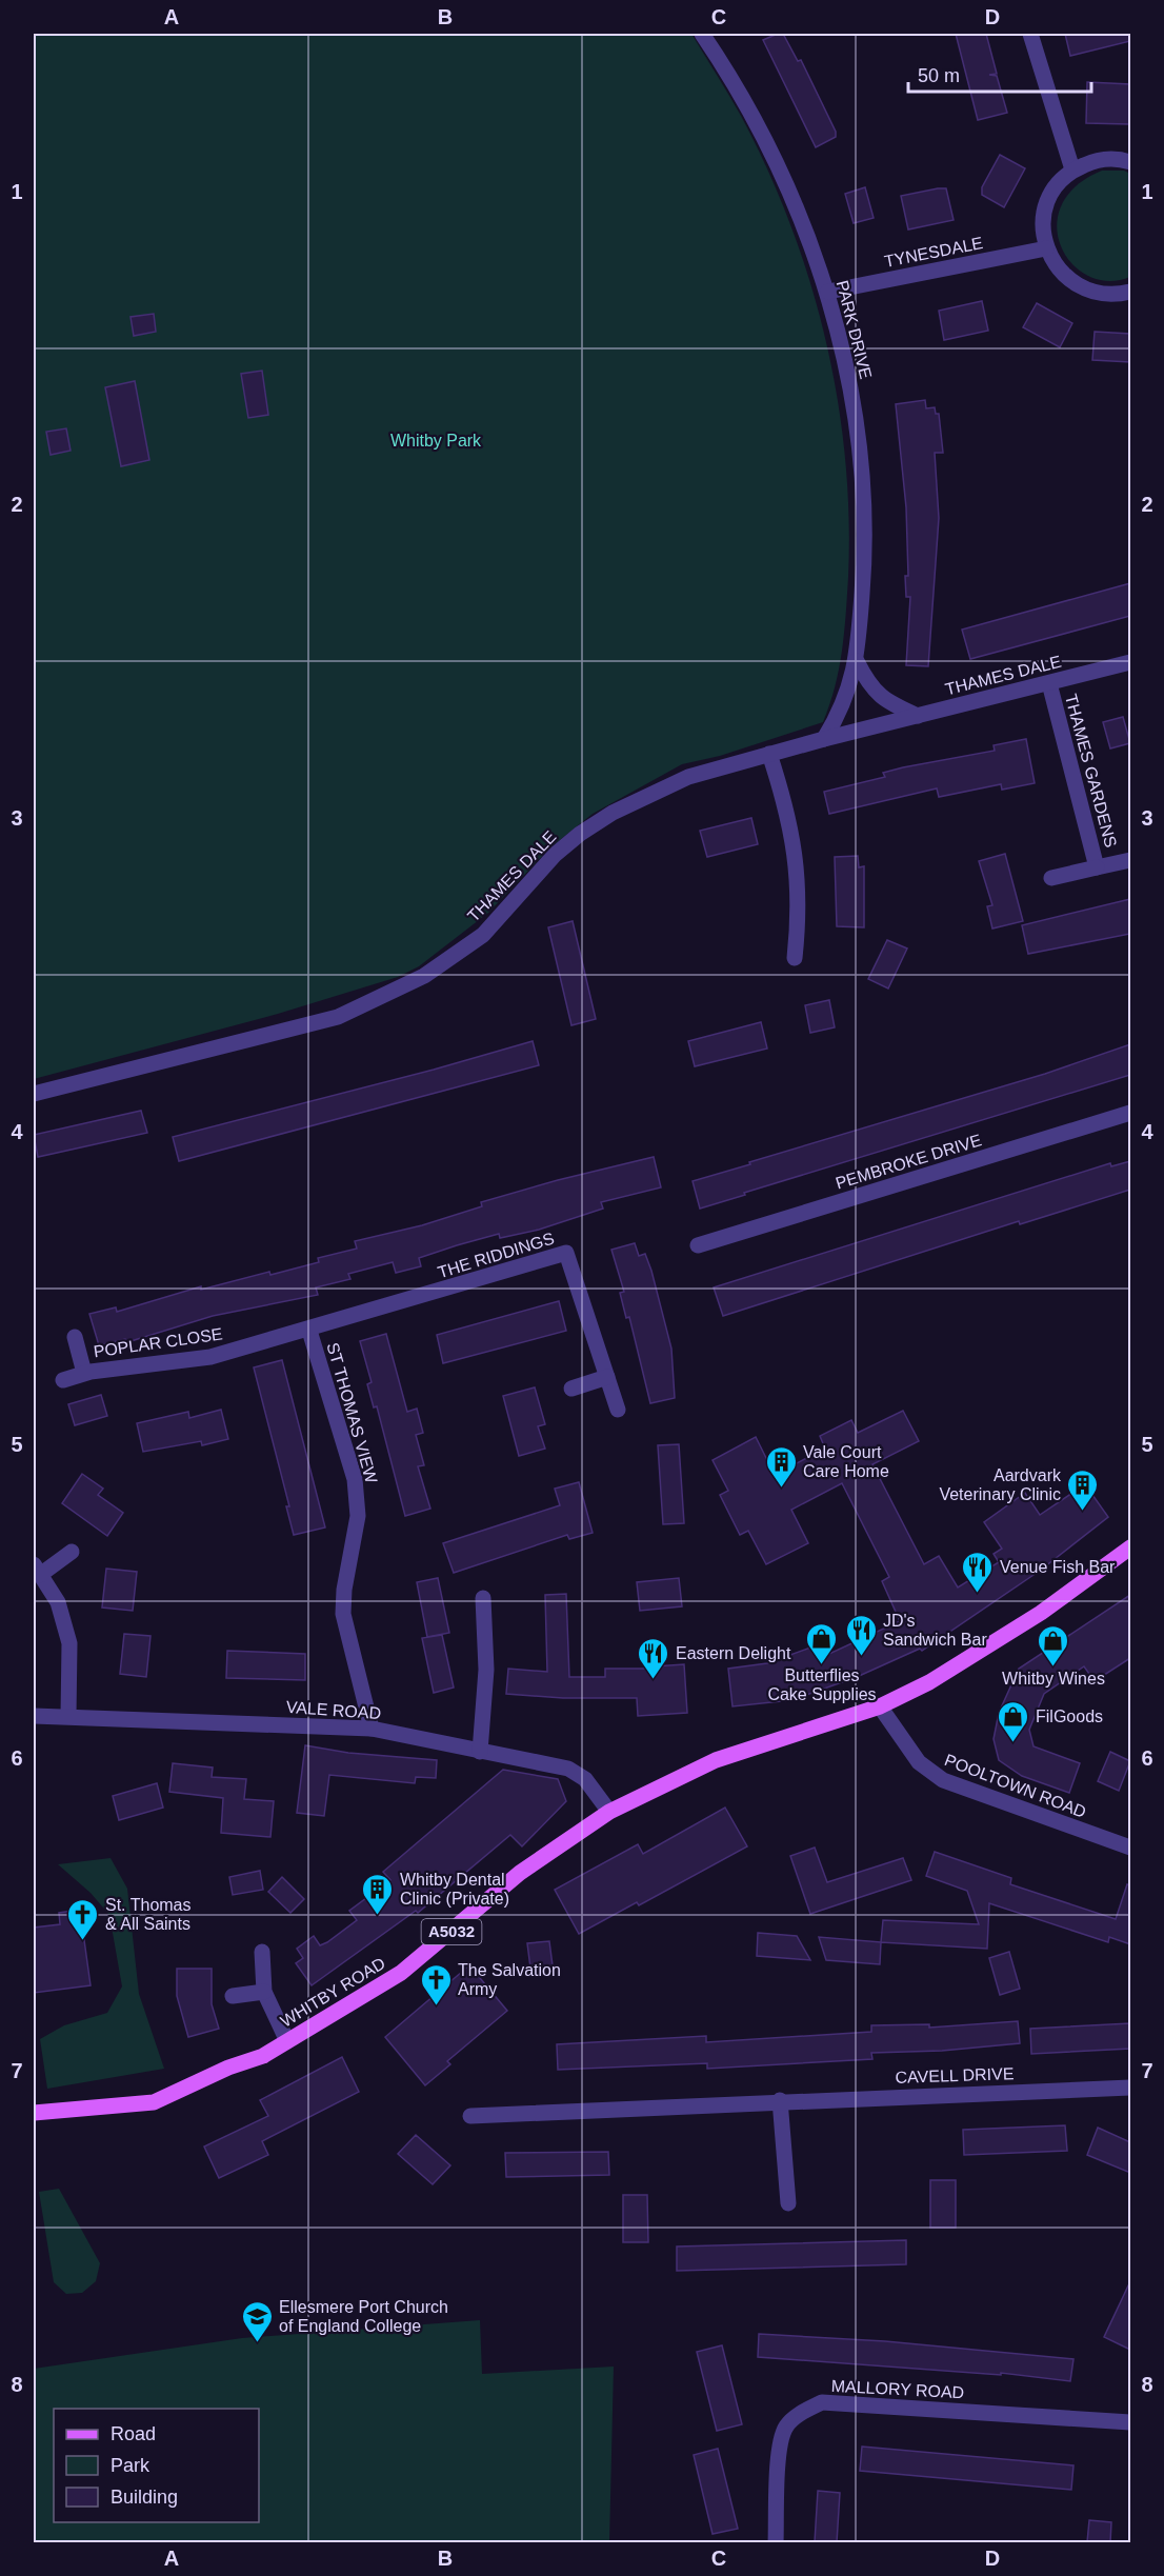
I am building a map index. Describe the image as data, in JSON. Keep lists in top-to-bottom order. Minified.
{"streets":{"main road":["A5032","WHITBY ROAD"],"street":["TYNESDALE","PARK DRIVE","THAMES DALE","THAMES GARDENS","PEMBROKE DRIVE","THE RIDDINGS","POPLAR CLOSE","ST THOMAS VIEW","VALE ROAD","POOLTOWN ROAD","CAVELL DRIVE","MALLORY ROAD"]},"crossings":[["TYNESDALE","PARK DRIVE"],["PARK DRIVE","THAMES DALE"],["THAMES DALE","THAMES GARDENS"],["THE RIDDINGS","POPLAR CLOSE"],["THE RIDDINGS","ST THOMAS VIEW"],["POPLAR CLOSE","ST THOMAS VIEW"],["ST THOMAS VIEW","VALE ROAD"],["VALE ROAD","A5032"],["VALE ROAD","WHITBY ROAD"],["POOLTOWN ROAD","A5032"],["A5032","WHITBY ROAD"]],"parks":["Whitby Park"],"places":{"building":["Vale Court Care Home","Aardvark Veterinary Clinic","Whitby Dental Clinic (Private)"],"restaurant":["Venue Fish Bar","JD's Sandwich Bar","Eastern Delight"],"shop":["Butterflies Cake Supplies","Whitby Wines","FilGoods"],"church":["St. Thomas & All Saints","The Salvation Army"],"school or university":["Ellesmere Port Church of England College"]},"legend":["Road","Park","Building"],"scale_bar":"50 m","grid":{"columns":["A","B","C","D"],"rows":["1","2","3","4","5","6","7","8"]}}
